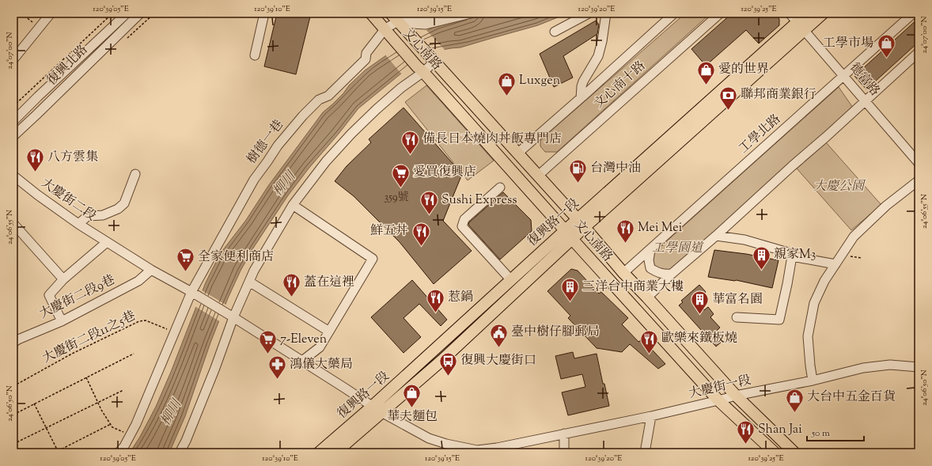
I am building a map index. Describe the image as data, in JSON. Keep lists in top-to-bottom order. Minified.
{"streets":{"main road":["文心南路","復興路一段"],"street":["復興北路","德富路","文心南十路","工學北路","樹德一巷","大慶街二段","大慶街二段9巷","大慶街一段"],"path":["大慶街二段11之5巷"]},"crossings":[["文心南路","文心南十路"],["文心南路","工學北路"],["文心南路","樹德一巷"],["文心南路","復興路一段"],["文心南路","大慶街一段"],["德富路","工學北路"],["德富路","復興路一段"],["樹德一巷","大慶街二段"],["大慶街二段","復興路一段"],["大慶街二段","大慶街二段9巷"],["大慶街二段","大慶街一段"],["復興路一段","大慶街一段"]],"water":["柳川"],"parks":["大慶公園","工學園道"],"places":{"shop":["工學市場","愛的世界","Luxgen","華夫麵包","大台中五金百貨"],"bank":["聯邦商業銀行"],"restaurant":["備長日本燒肉丼飯專門店","八方雲集","Sushi Express","Mei Mei","鮮五丼","蓋在這裡","惹鍋","歐樂來鐵板燒","Shan Jai"],"fuel station":["台灣中油"],"supermarket":["愛買復興店","全家便利商店","7-Eleven"],"building":["親家M3","三洋台中商業大樓","華富名園"],"public building":["臺中樹仔腳郵局"],"bus stop":["復興大慶街口"],"pharmacy":["鴻儀大藥局"]},"house_numbers":["359號"],"scale_bar":"50 m","coordinates":["120°39'05\"E","120°39'10\"E","120°39'15\"E","120°39'20\"E","120°39'25\"E","24°07'00\"N","24°06'55\"N","24°06'50\"N"]}
